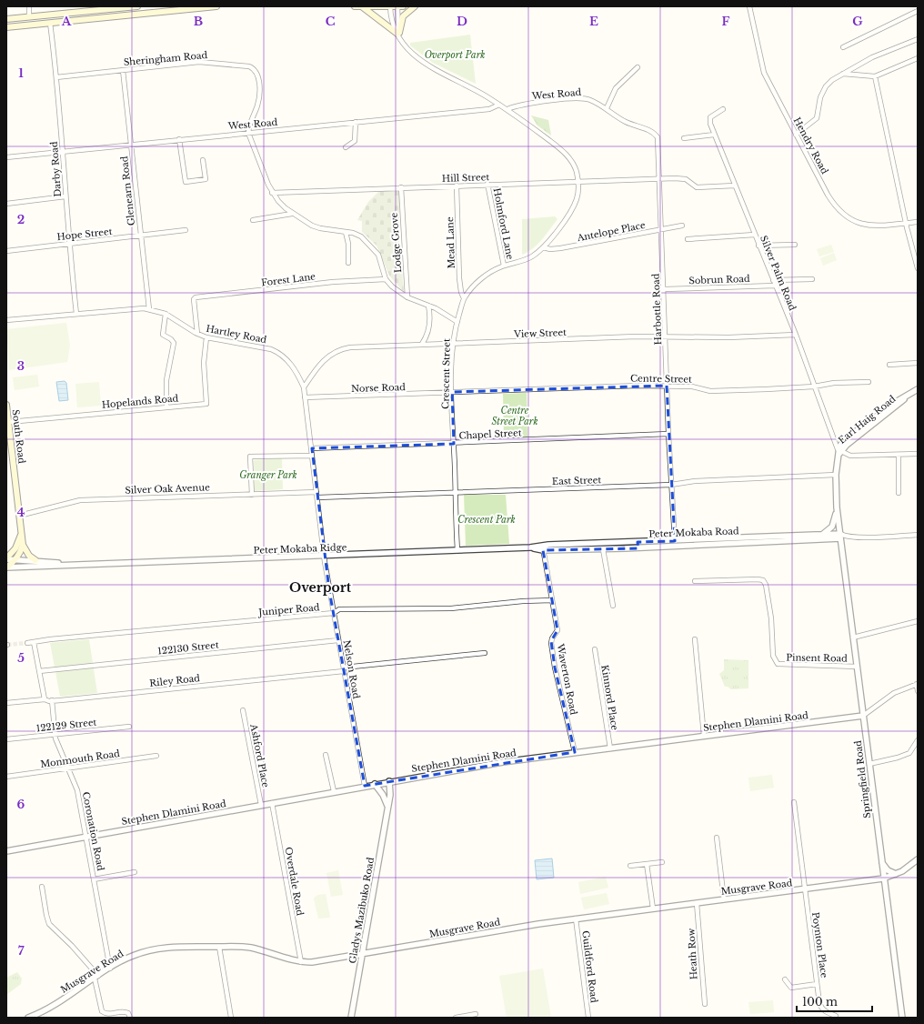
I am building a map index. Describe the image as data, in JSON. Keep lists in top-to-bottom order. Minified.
{"streets":{"main road":["South Road"],"street":["Sheringham Road","West Road","Hendry Road","Darby Road","Hill Street","Glenearn Road","Holmford Lane","Antelope Place","Hope Street","Lodge Grove","Mead Lane","Silver Palm Road","Forest Lane","Sobrun Road","Harbottle Road","View Street","Hartley Road","Crescent Street","Centre Street","Norse Road","Hopelands Road","Earl Haig Road","Chapel Street","East Street","Silver Oak Avenue","Peter Mokaba Road","Peter Mokaba Ridge","Juniper Road","122130 Street","Pinsent Road","Nelson Road","Waverton Road","Riley Road","Kinnord Place","Stephen Dlamini Road","122129 Street","Ashford Place","Monmouth Road","Springfield Road","Coronation Road","Overdale Road","Musgrave Road","Gladys Mazibuko Road","Poynton Place","Heath Row","Guildford Road"]},"crossings":[["Sheringham Road","West Road"],["Sheringham Road","Darby Road"],["Sheringham Road","Glenearn Road"],["West Road","Darby Road"],["West Road","Glenearn Road"],["West Road","Harbottle Road"],["West Road","Crescent Street"],["Darby Road","Hope Street"],["Darby Road","Hartley Road"],["Hill Street","Holmford Lane"],["Hill Street","Lodge Grove"],["Hill Street","Mead Lane"],["Hill Street","Silver Palm Road"],["Hill Street","Harbottle Road"],["Hill Street","Crescent Street"],["Glenearn Road","Hope Street"],["Glenearn Road","Hartley Road"],["Holmford Lane","Crescent Street"],["Antelope Place","Harbottle Road"],["Antelope Place","Crescent Street"],["Mead Lane","Crescent Street"],["Silver Palm Road","Sobrun Road"],["Silver Palm Road","View Street"],["Silver Palm Road","Centre Street"],["Silver Palm Road","Earl Haig Road"],["Forest Lane","Hartley Road"],["Sobrun Road","Harbottle Road"],["Harbottle Road","View Street"],["Harbottle Road","Centre Street"],["Harbottle Road","Chapel Street"],["Harbottle Road","East Street"],["Harbottle Road","Peter Mokaba Road"],["View Street","Hartley Road"],["View Street","Crescent Street"],["Hartley Road","Norse Road"],["Hartley Road","Hopelands Road"],["Hartley Road","Chapel Street"],["Hartley Road","East Street"],["Hartley Road","Silver Oak Avenue"],["Hartley Road","Peter Mokaba Ridge"],["Hartley Road","Nelson Road"],["Crescent Street","Centre Street"],["Crescent Street","Norse Road"],["Crescent Street","Chapel Street"],["Crescent Street","East Street"],["Crescent Street","Peter Mokaba Ridge"],["Centre Street","Norse Road"],["Hopelands Road","South Road"],["Earl Haig Road","East Street"],["Earl Haig Road","Peter Mokaba Road"],["Earl Haig Road","Springfield Road"],["South Road","Silver Oak Avenue"],["Peter Mokaba Road","Peter Mokaba Ridge"],["Peter Mokaba Road","Waverton Road"],["Peter Mokaba Road","Springfield Road"],["Peter Mokaba Ridge","Nelson Road"],["Peter Mokaba Ridge","Waverton Road"],["Juniper Road","Nelson Road"],["Juniper Road","Waverton Road"],["122130 Street","Nelson Road"],["Pinsent Road","Springfield Road"],["Nelson Road","Riley Road"],["Nelson Road","Stephen Dlamini Road"],["Waverton Road","Stephen Dlamini Road"],["Riley Road","Coronation Road"],["Kinnord Place","Stephen Dlamini Road"],["Stephen Dlamini Road","Ashford Place"],["Stephen Dlamini Road","Springfield Road"],["Stephen Dlamini Road","Coronation Road"],["Stephen Dlamini Road","Overdale Road"],["Stephen Dlamini Road","Gladys Mazibuko Road"],["122129 Street","Coronation Road"],["Monmouth Road","Coronation Road"],["Springfield Road","Musgrave Road"],["Coronation Road","Musgrave Road"],["Overdale Road","Musgrave Road"],["Musgrave Road","Gladys Mazibuko Road"],["Musgrave Road","Poynton Place"],["Musgrave Road","Heath Row"],["Musgrave Road","Guildford Road"]],"districts":["Overport"],"parks":["Overport Park","Centre Street Park","Granger Park","Crescent Park"],"scale_bar":"100 m","grid":{"columns":["A","B","C","D","E","F","G"],"rows":["1","2","3","4","5","6","7"]}}
